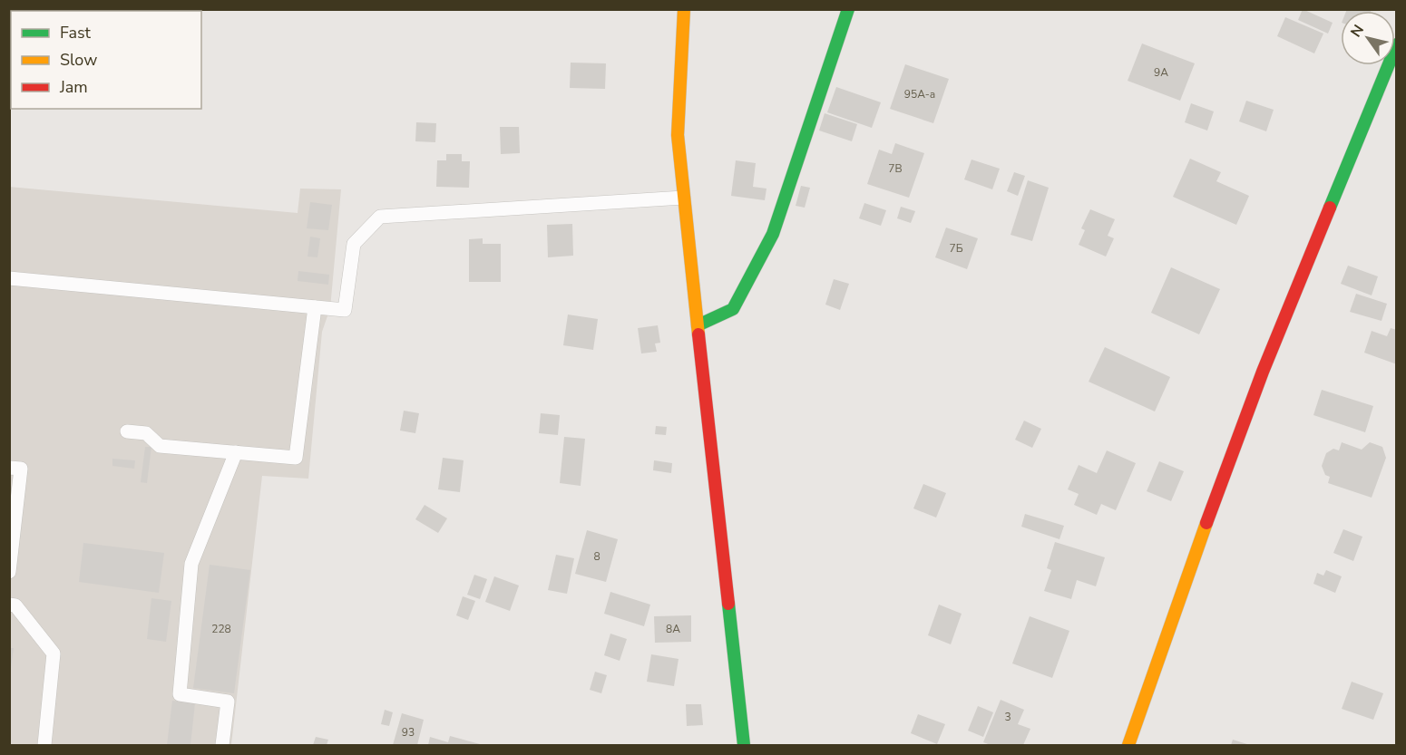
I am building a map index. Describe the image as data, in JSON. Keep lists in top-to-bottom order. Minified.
{"house_numbers":["9А","95А-а","7В","7Б","8","228","8А","3","93"],"legend":["Fast","Slow","Jam"],"north":"top left"}
